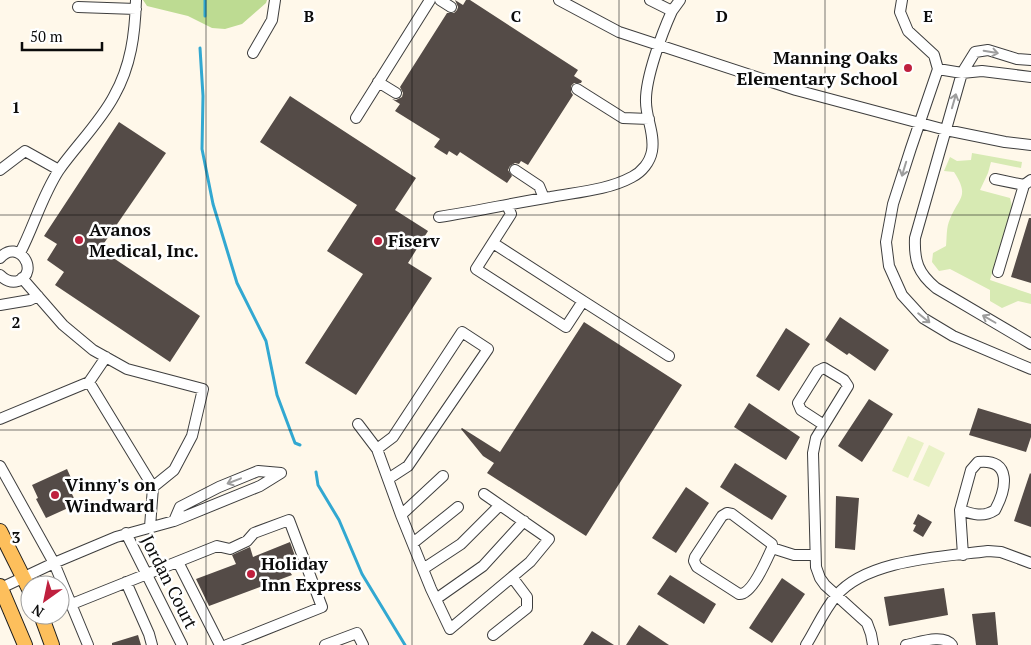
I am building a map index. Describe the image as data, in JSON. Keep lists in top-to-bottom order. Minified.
{"streets":{"street":["Jordan Court"]},"places":["Manning Oaks Elementary School","Avanos Medical, Inc.","Fiserv","Vinny's on Windward","Holiday Inn Express"],"scale_bar":"50 m","north":"bottom left","grid":{"columns":["B","C","D","E"],"rows":["1","2","3"]}}
